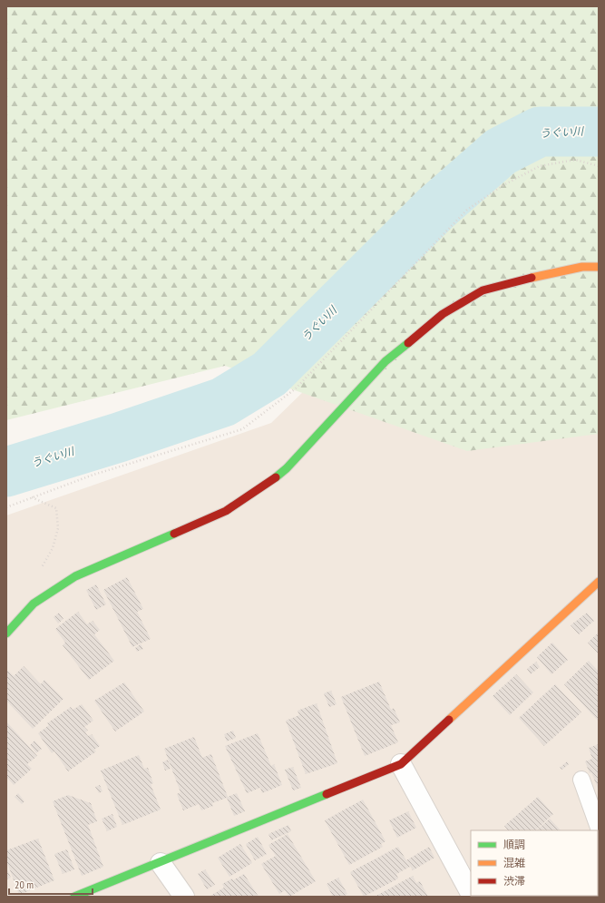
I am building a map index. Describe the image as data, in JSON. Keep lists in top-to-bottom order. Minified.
{"water":["うぐい川"],"legend":["順調","混雑","渋滞"],"scale_bar":"20 m"}
